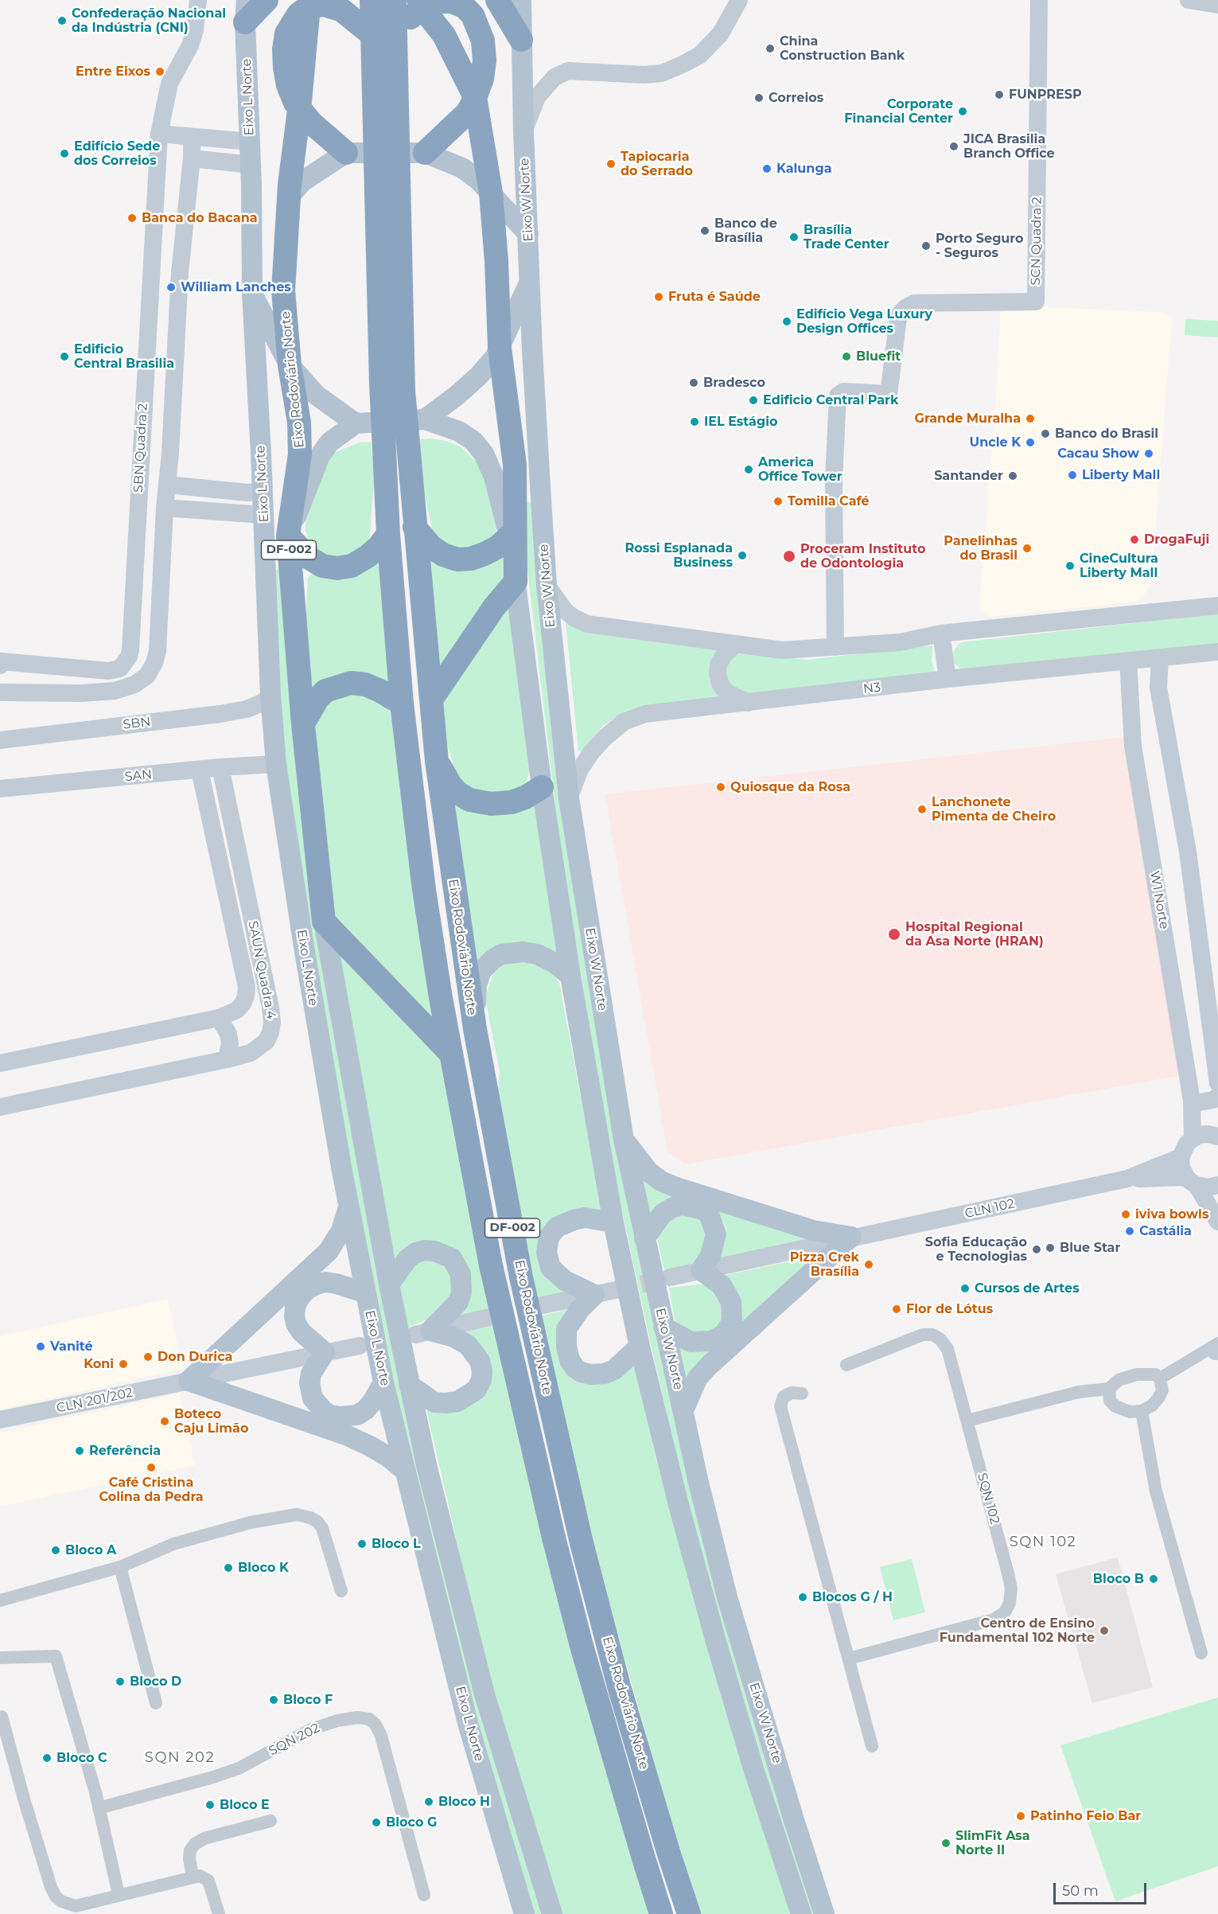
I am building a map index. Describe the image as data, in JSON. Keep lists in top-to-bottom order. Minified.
{"streets":{"highway":["Eixo Rodoviário Norte","DF-002"],"main road":["Eixo L Norte","Eixo W Norte"],"street":["SCN Quadra 2","SBN Quadra 2","N3","SBN","SAN","W1 Norte","SAUN Quadra 4","CLN 102","CLN 201/202","SQN 102","SQN 202"]},"crossings":[["Eixo L Norte","Eixo Rodoviário Norte"],["Eixo L Norte","SBN"],["Eixo L Norte","SAN"],["Eixo W Norte","N3"],["N3","W1 Norte"],["SAN","SAUN Quadra 4"]],"districts":["SQN 102","SQN 202"],"places":["Confederação Nacional da Indústria (CNI)","China Construction Bank","Entre Eixos","FUNPRESP","Correios","Corporate Financial Center","JICA Brasilia Branch Office","Edifício Sede dos Correios","Tapiocaria do Serrado","Kalunga","Banca do Bacana","Banco de Brasília","Brasília Trade Center","Porto Seguro - Seguros","William Lanches","Fruta é Saúde","Edifício Vega Luxury Design Offices","Edificio Central Brasilia","Bluefit","Bradesco","Edificio Central Park","Grande Muralha","IEL Estágio","Banco do Brasil","Uncle K","Cacau Show","America Office Tower","Liberty Mall","Santander","Tomilla Café","DrogaFuji","Panelinhas do Brasil","Rossi Esplanada Business","Proceram Instituto de Odontologia","CineCultura Liberty Mall","Quiosque da Rosa","Lanchonete Pimenta de Cheiro","Hospital Regional da Asa Norte (HRAN)","iviva bowls","Castália","Blue Star","Sofia Educação e Tecnologias","Pizza Crek Brasília","Cursos de Artes","Flor de Lótus","Vanité","Don Durica","Koni","Boteco Caju Limão","Referência","Café Cristina Colina da Pedra","Bloco L","Bloco A","Bloco K","Bloco B","Blocos G / H","Centro de Ensino Fundamental 102 Norte","Bloco D","Bloco F","Bloco C","Bloco H","Bloco E","Patinho Feio Bar","Bloco G","SlimFit Asa Norte II"],"scale_bar":"50 m"}
